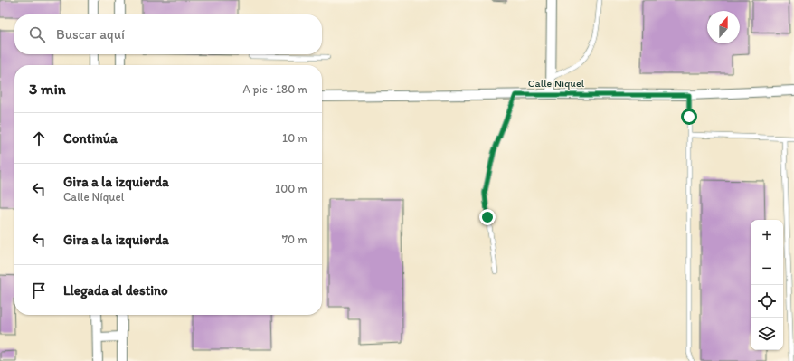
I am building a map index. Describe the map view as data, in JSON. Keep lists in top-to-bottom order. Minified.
{"streets":{"street":["Calle Níquel"]},"north":"top","page":{"search":"Buscar aquí","heading":["3 min","A pie · 180 m"],"list":[["Continúa","10 m"],["Gira a la izquierda","Calle Níquel","100 m"],["Gira a la izquierda","70 m"],"Llegada al destino"],"map_buttons":["+","−"]}}
